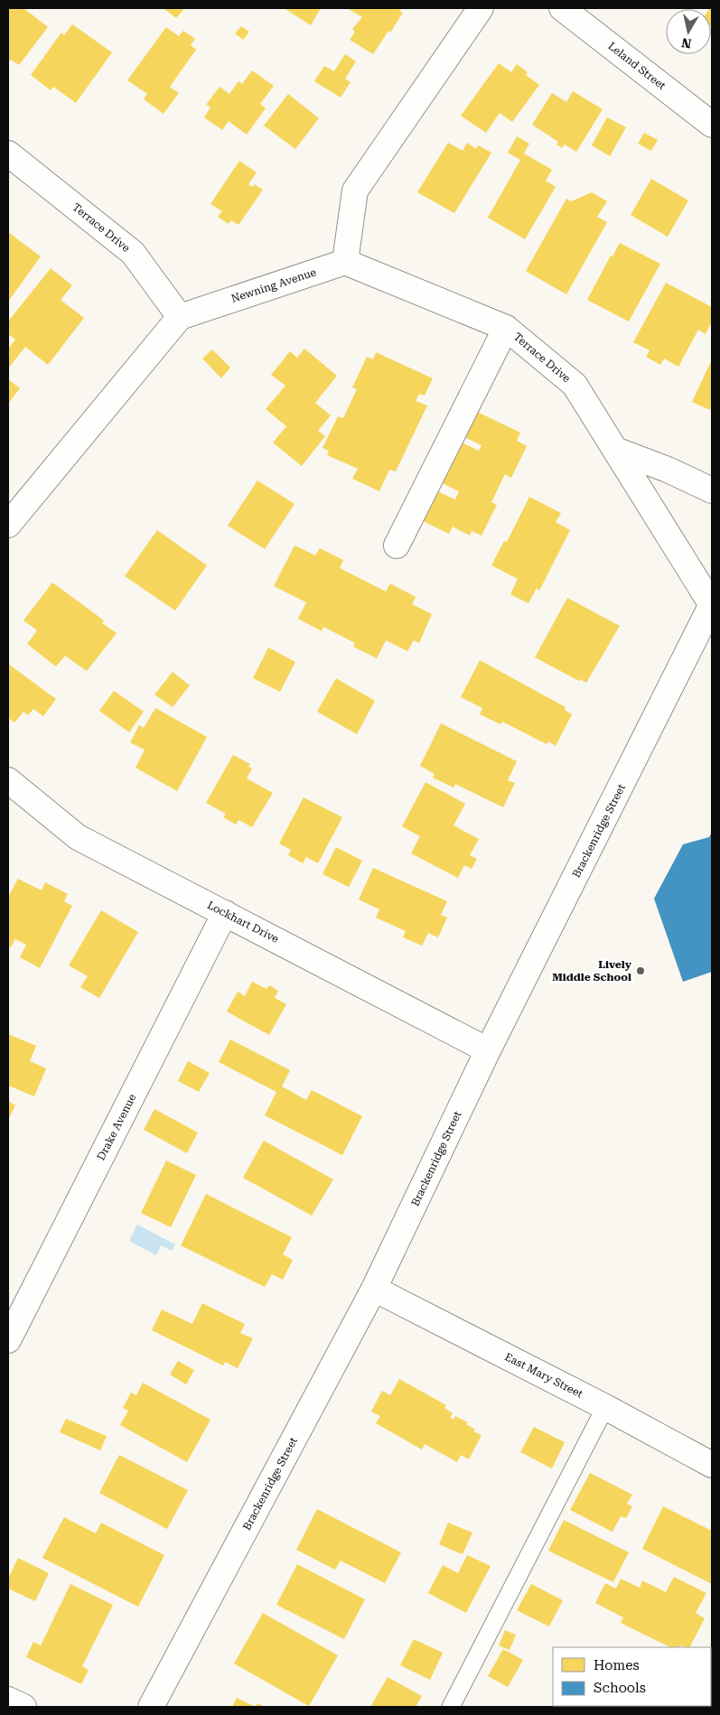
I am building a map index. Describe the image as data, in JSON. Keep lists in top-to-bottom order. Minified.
{"streets":{"street":["Leland Street","Terrace Drive","Newning Avenue","Brackenridge Street","Lockhart Drive","Drake Avenue","East Mary Street"]},"crossings":[["Terrace Drive","Newning Avenue"],["Terrace Drive","Brackenridge Street"],["Brackenridge Street","Lockhart Drive"],["Brackenridge Street","East Mary Street"],["Lockhart Drive","Drake Avenue"]],"places":["Lively Middle School"],"legend":["Homes","Schools"],"north":"bottom"}
